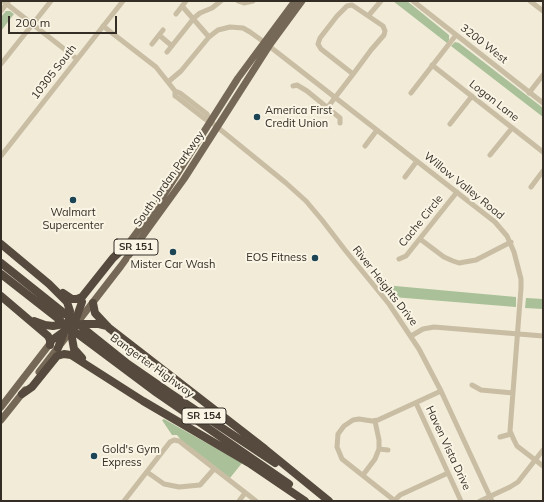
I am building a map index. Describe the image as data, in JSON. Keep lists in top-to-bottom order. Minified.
{"streets":{"highway":["Bangerter Highway","SR 154"],"main road":["South Jordan Parkway","SR 151"],"street":["3200 West","10305 South","Logan Lane","Willow Valley Road","Cache Circle","River Heights Drive","Haven Vista Drive"]},"crossings":[["10305 South","River Heights Drive"],["South Jordan Parkway","Willow Valley Road"],["South Jordan Parkway","River Heights Drive"],["South Jordan Parkway","Bangerter Highway"],["Willow Valley Road","Cache Circle"]],"places":["America First Credit Union","Walmart Supercenter","Mister Car Wash","EOS Fitness","Gold's Gym Express"],"scale_bar":"200 m"}
